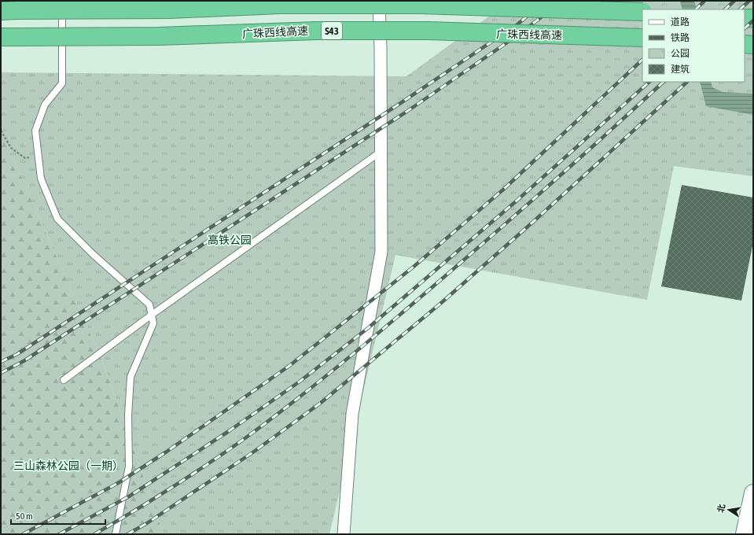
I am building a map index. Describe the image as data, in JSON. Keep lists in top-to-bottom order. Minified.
{"streets":{"highway":["S43","广珠西线高速"]},"parks":["高铁公园","三山森林公园（一期）"],"legend":["道路","铁路","公园","建筑"],"scale_bar":"50 m","north":"left"}
